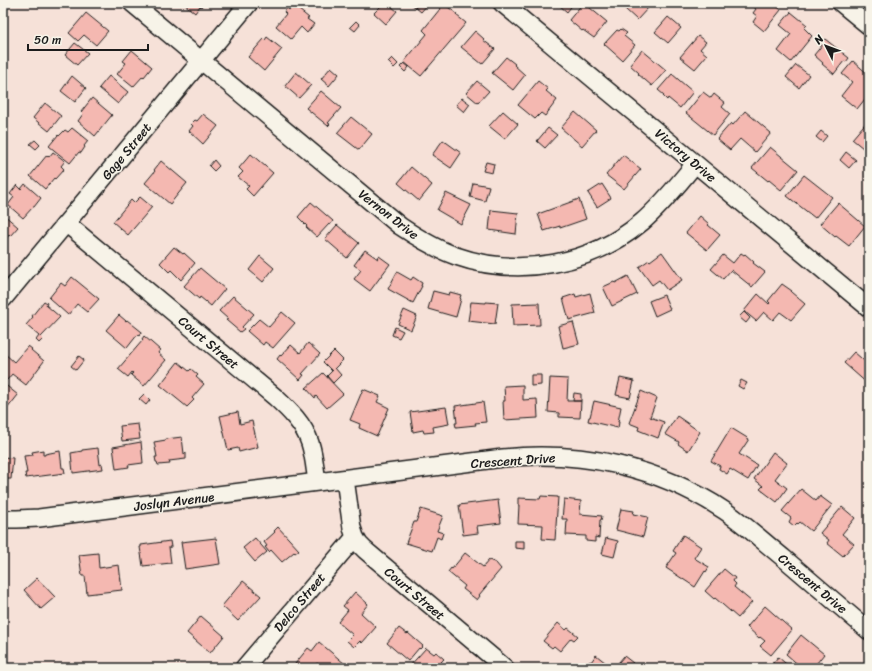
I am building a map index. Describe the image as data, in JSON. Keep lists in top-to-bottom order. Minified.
{"streets":{"street":["Gage Street","Victory Drive","Vernon Drive","Court Street","Crescent Drive","Joslyn Avenue","Delco Street"]},"crossings":[["Gage Street","Vernon Drive"],["Gage Street","Court Street"],["Victory Drive","Vernon Drive"],["Court Street","Crescent Drive"],["Court Street","Joslyn Avenue"],["Court Street","Delco Street"],["Crescent Drive","Joslyn Avenue"]],"scale_bar":"50 m","north":"top left"}
